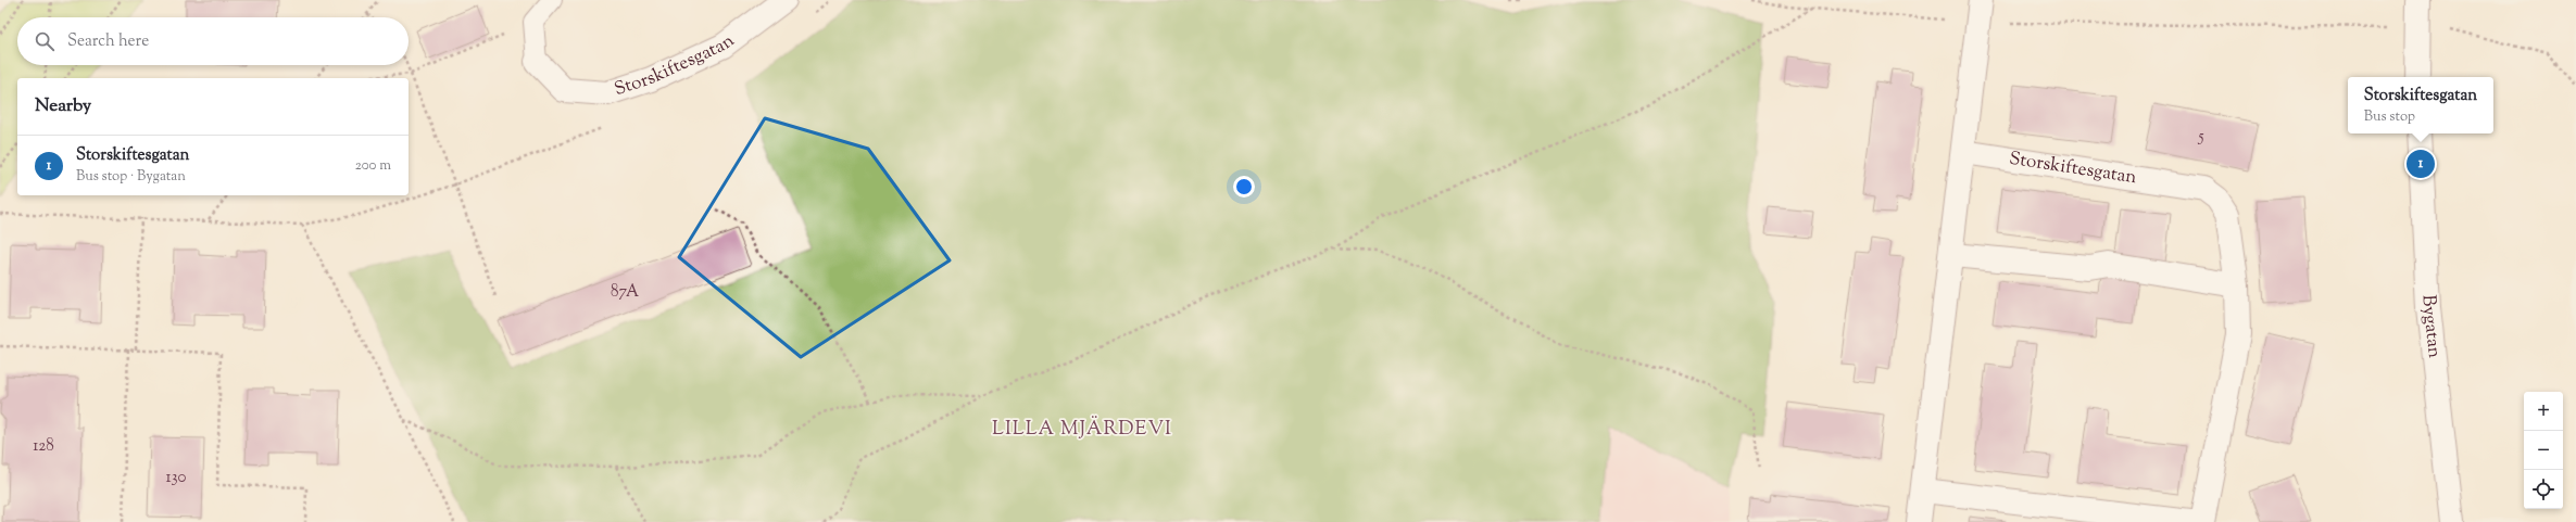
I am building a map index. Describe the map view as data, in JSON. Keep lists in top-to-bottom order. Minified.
{"streets":{"street":["Storskiftesgatan","Bygatan"]},"districts":["LILLA MJÄRDEVI"],"house_numbers":["5","87A","128","130"],"page":{"search":"Search here","popup":["Storskiftesgatan","Bus stop"],"heading":"Nearby","list":[{"mark":"1","name":"Storskiftesgatan","note":"Bus stop · Bygatan","value":"200 m"}],"pins":"1","map_buttons":["+","−"]}}
